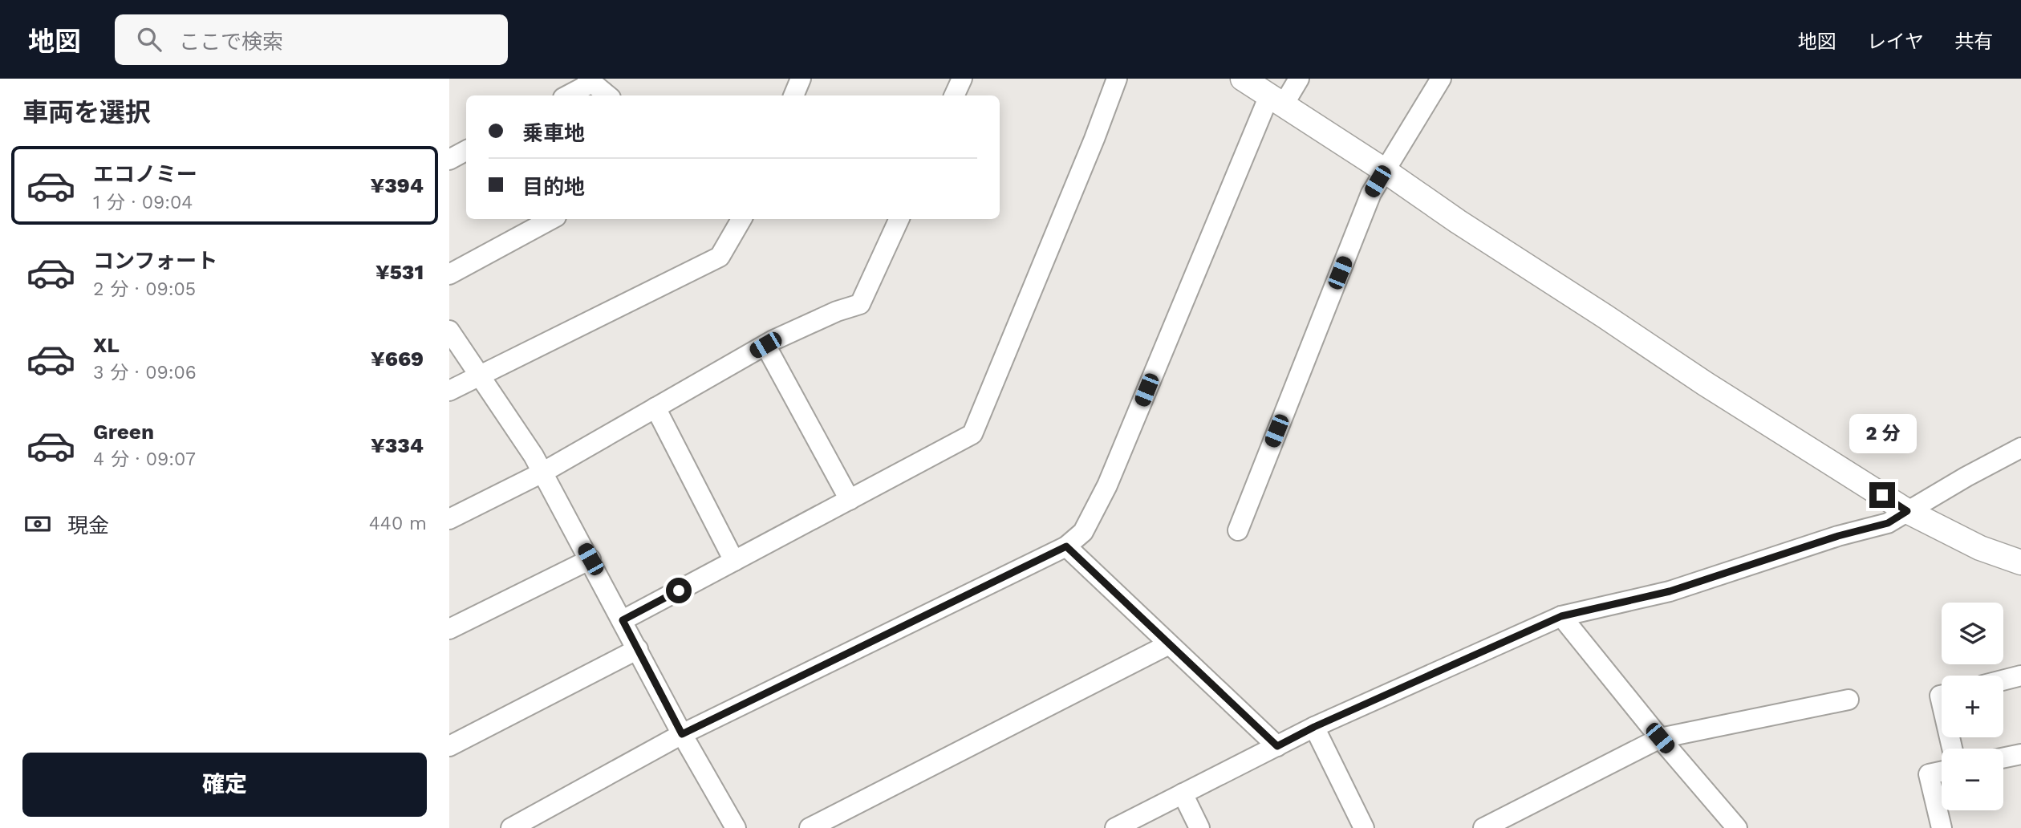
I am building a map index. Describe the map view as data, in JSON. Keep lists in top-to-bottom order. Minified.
{"page":{"header":"地図","search":"ここで検索","nav":["地図","レイヤ","共有"],"heading":"車両を選択","banner":["乗車地","目的地"],"list":[{"name":"エコノミー","note":"1 分 · 09:04","value":"¥394"},{"name":"コンフォート","note":"2 分 · 09:05","value":"¥531"},{"name":"XL","note":"3 分 · 09:06","value":"¥669"},{"name":"Green","note":"4 分 · 09:07","value":"¥334"}],"bubble":"2 分","pay":["現金","440 m"],"map_buttons":["+","−"],"buttons":"確定"}}
